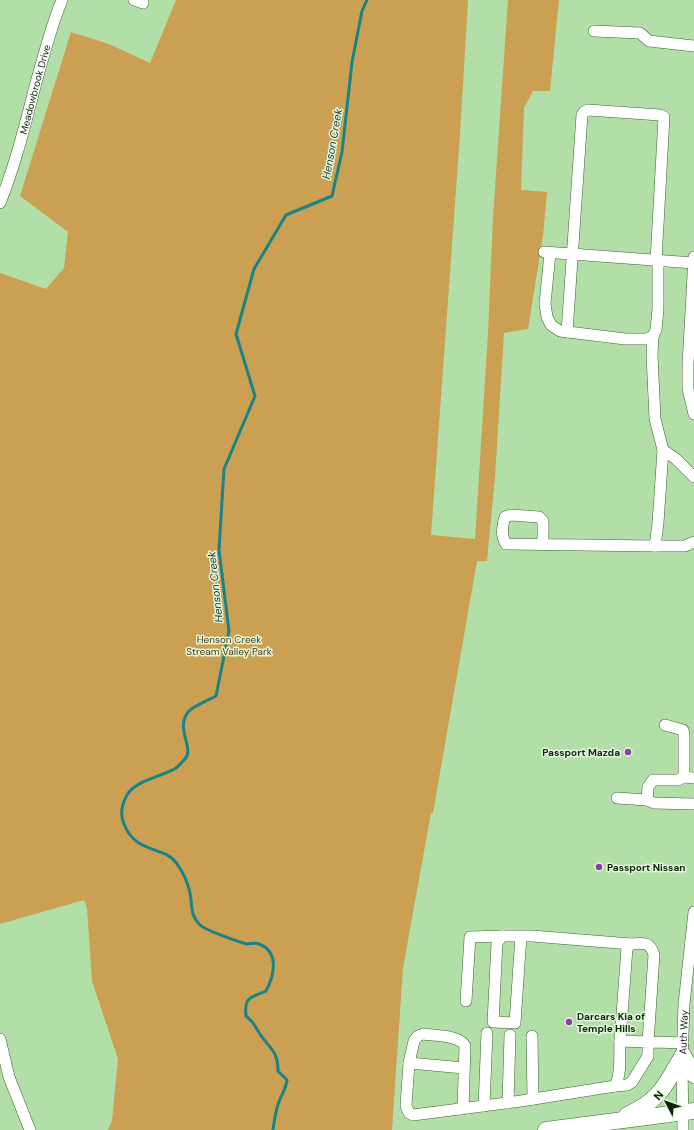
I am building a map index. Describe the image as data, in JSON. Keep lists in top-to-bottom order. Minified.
{"streets":{"street":["Meadowbrook Drive","Auth Way"]},"water":["Henson Creek"],"parks":["Henson Creek Stream Valley Park"],"places":["Passport Mazda","Passport Nissan","Darcars Kia of Temple Hills"],"north":"top left"}
